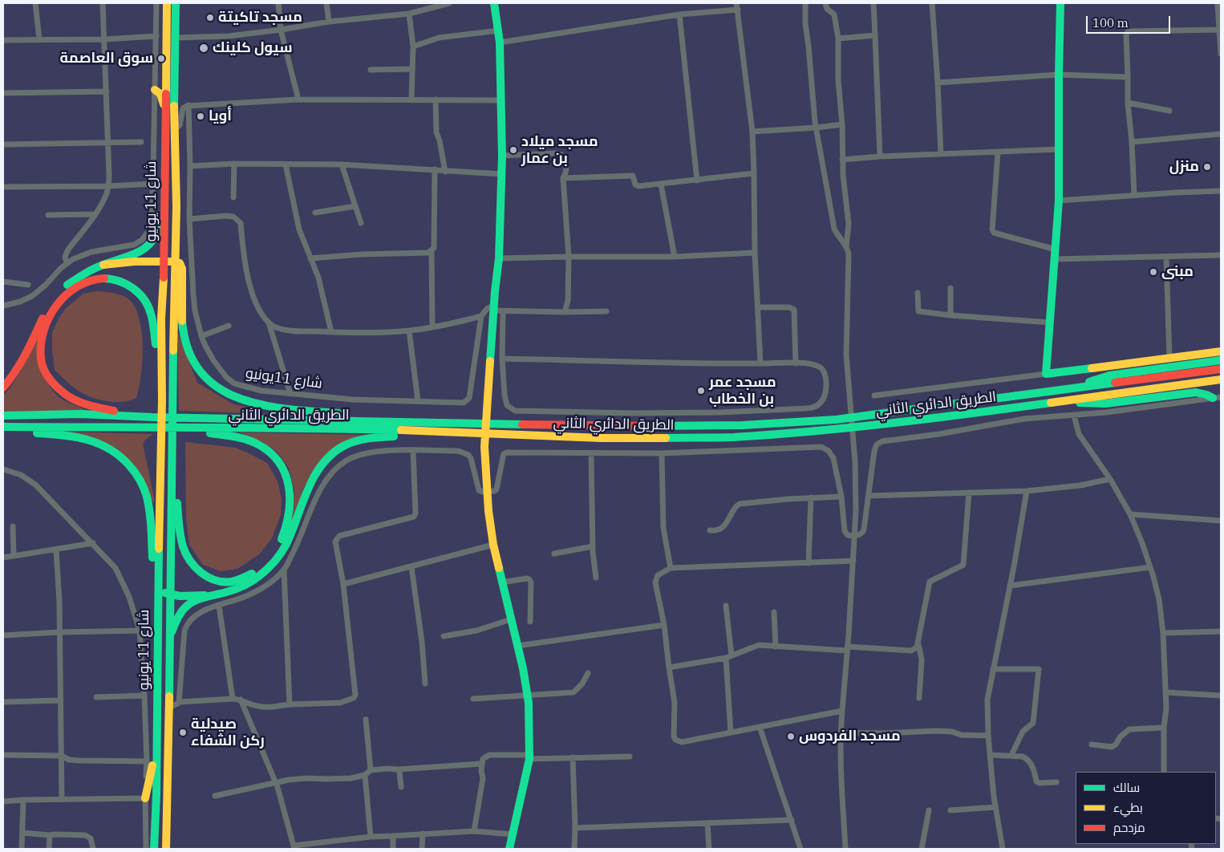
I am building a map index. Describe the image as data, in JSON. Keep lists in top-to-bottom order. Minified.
{"streets":{"main road":["شارع 11 يونيو","الطريق الدائري الثاني"],"street":["شارع 11يونيو"]},"places":["مسجد تاكيتة","سيول كلينك","سوق العاصمة","أويا","مسجد ميلاد بن عمار","منزل","مبنى","مسجد عمر بن الخطاب","صيدلية ركن الشفاء","مسجد الفردوس"],"legend":["سالك","بطيء","مزدحم"],"scale_bar":"100 m"}
